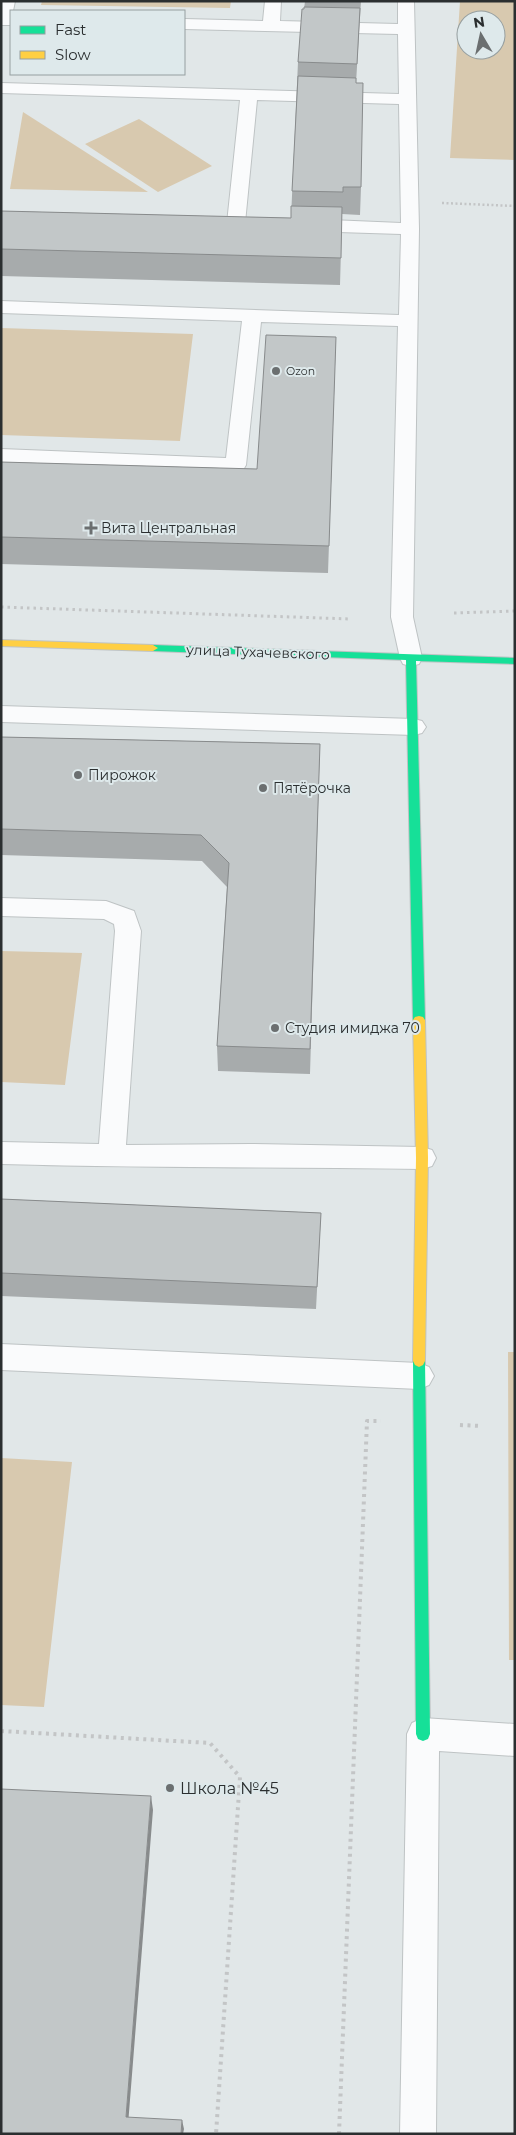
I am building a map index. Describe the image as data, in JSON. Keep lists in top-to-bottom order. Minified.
{"streets":{"street":["улица Тухачевского"]},"places":{"other":["Ozon","Пирожок","Пятёрочка","Студия имиджа 70","Школа №45"],"health":["Вита Центральная"]},"legend":["Fast","Slow"],"north":"top"}
